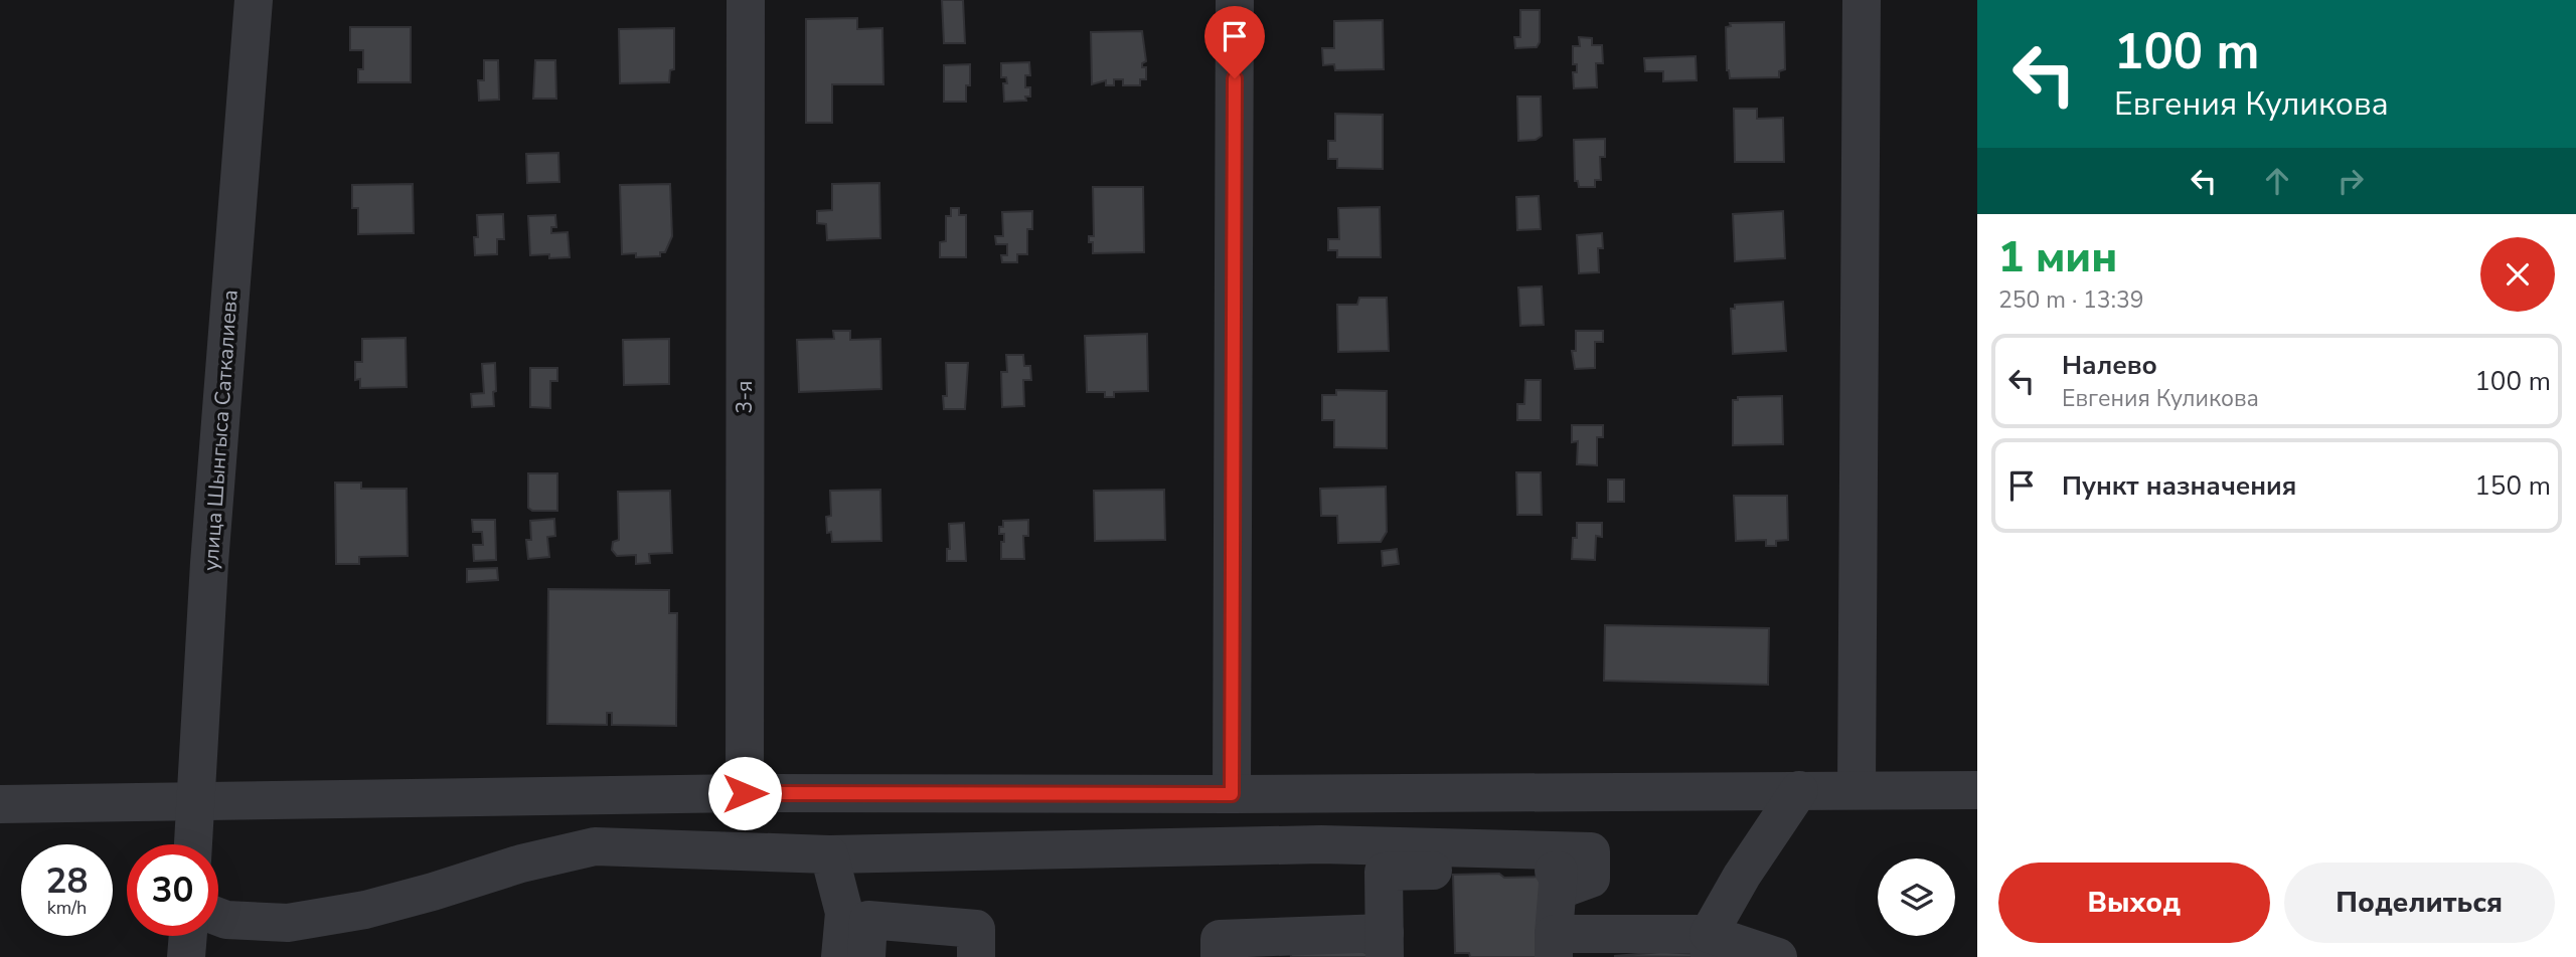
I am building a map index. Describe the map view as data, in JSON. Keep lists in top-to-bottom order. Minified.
{"streets":{"street":["3-я","улица Шынгыса Саткалиева"]},"page":{"turn":["100 m","Евгения Куликова"],"heading":["1 мин","250 m · 13:39"],"list":[{"name":"Налево","note":"Евгения Куликова","value":"100 m"},{"name":"Пункт назначения","value":"150 m"}],"speed":"28 km/h","limit":"30","buttons":["Выход","Поделиться"]}}
